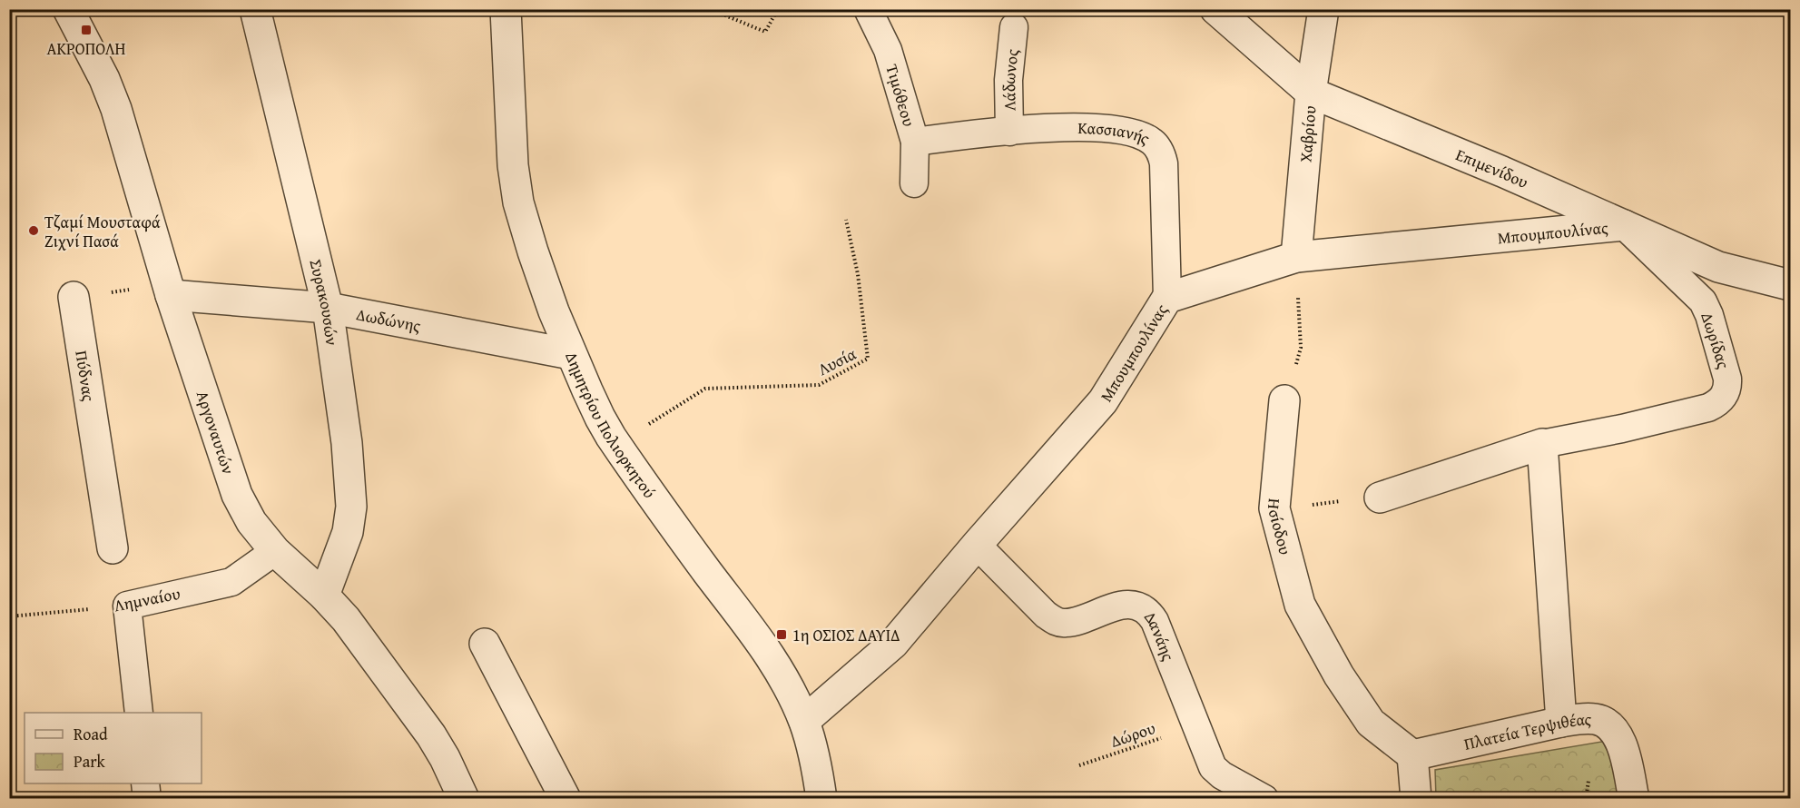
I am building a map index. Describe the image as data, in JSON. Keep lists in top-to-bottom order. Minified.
{"streets":{"street":["Χαβρίου","Επιμενίδου","Μπουμπουλίνας","Συρακουσών","Δωδώνης","Δωρίδας","Πύδνας","Δημητρίου Πολιορκητού","Αργοναυτών","Ησίοδου","Πλατεία Τερψιθέας"],"lane":["Λάδωνος","Τιμόθεου","Κασσιανής","Λημναίου","Δανάης"],"path":["Λυσία","Δώρου"]},"crossings":[["Λάδωνος","Κασσιανής"],["Τιμόθεου","Κασσιανής"],["Χαβρίου","Επιμενίδου"],["Χαβρίου","Μπουμπουλίνας"],["Κασσιανής","Μπουμπουλίνας"],["Επιμενίδου","Μπουμπουλίνας"],["Επιμενίδου","Δωρίδας"],["Μπουμπουλίνας","Δωρίδας"],["Μπουμπουλίνας","Δημητρίου Πολιορκητού"],["Μπουμπουλίνας","Δανάης"],["Συρακουσών","Δωδώνης"],["Συρακουσών","Αργοναυτών"],["Δωδώνης","Δημητρίου Πολιορκητού"],["Δωδώνης","Αργοναυτών"],["Αργοναυτών","Λημναίου"],["Ησίοδου","Πλατεία Τερψιθέας"],["Δανάης","Δώρου"]],"places":{"transit":["ΑΚΡΟΠΟΛΗ","1η ΟΣΙΟΣ ΔΑΥΙΔ"],"other":["Τζαμί Μουσταφά Ζιχνί Πασά"]},"legend":["Road","Park"]}
